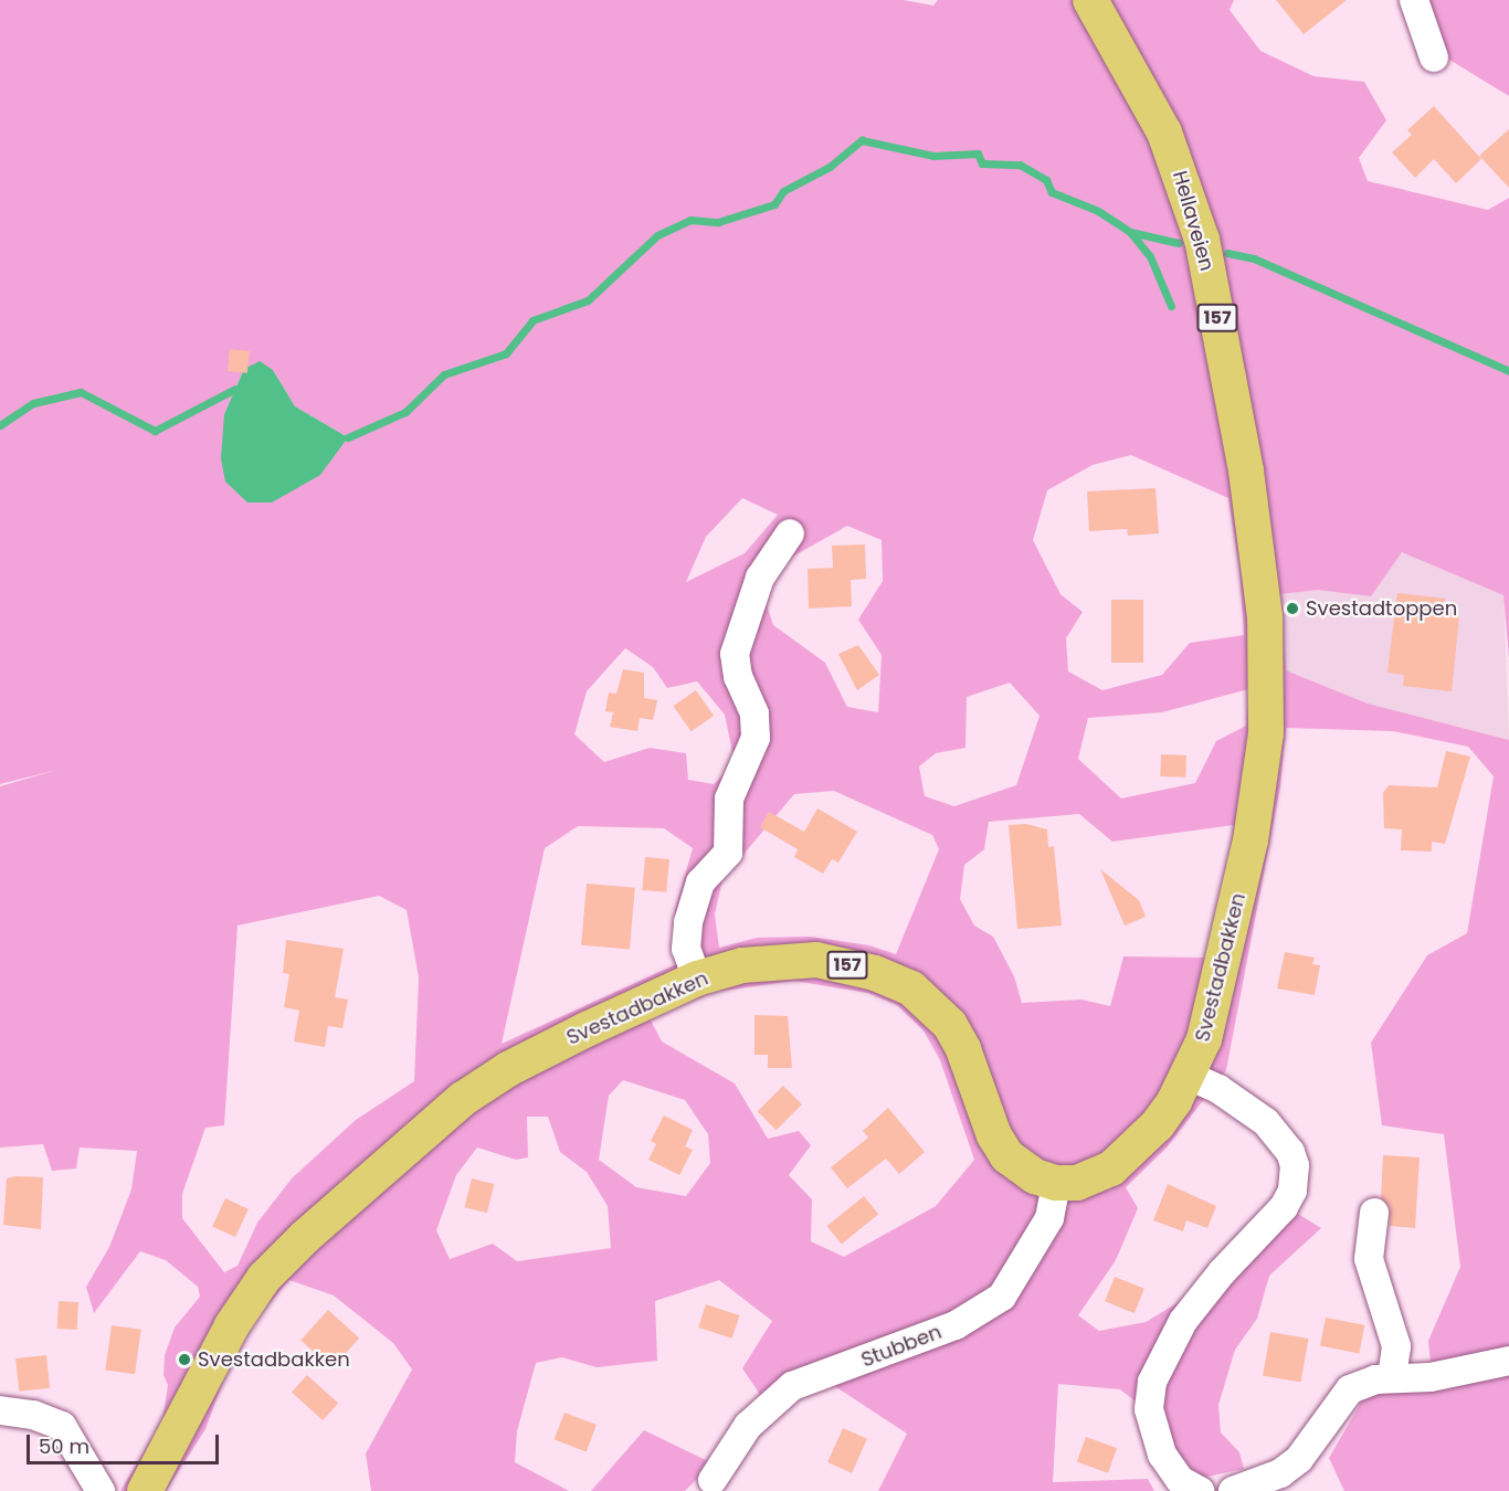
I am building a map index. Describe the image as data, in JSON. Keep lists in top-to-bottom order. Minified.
{"streets":{"main road":["Hellaveien","157","Svestadbakken"],"street":["Stubben"]},"crossings":[["Hellaveien","Svestadbakken"],["Svestadbakken","Stubben"]],"places":["Svestadtoppen","Svestadbakken"],"scale_bar":"50 m"}
